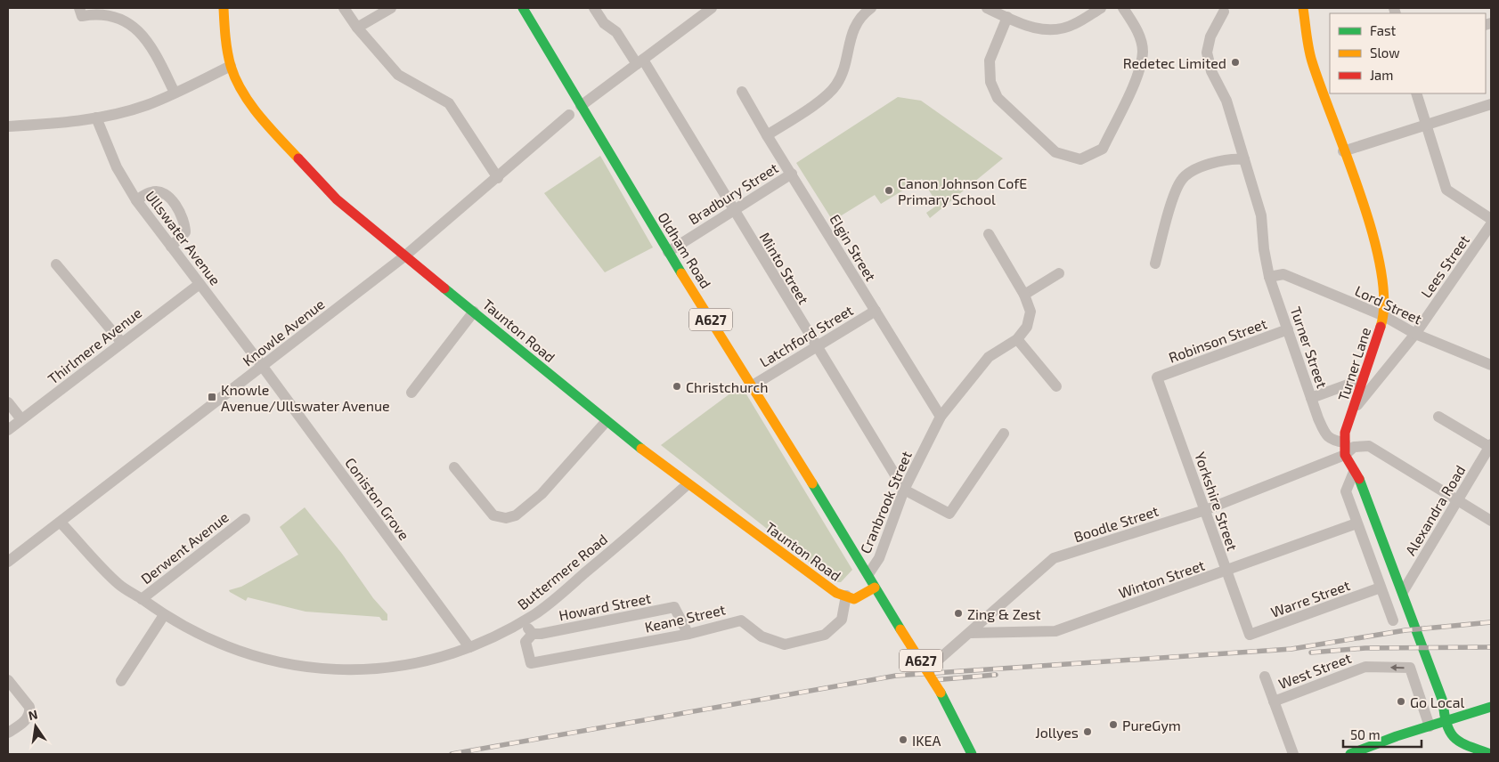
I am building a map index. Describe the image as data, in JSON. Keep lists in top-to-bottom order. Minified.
{"streets":{"main road":["Oldham Road","A627","Taunton Road","Turner Lane"],"street":["Bradbury Street","Ullswater Avenue","Elgin Street","Lees Street","Minto Street","Lord Street","Knowle Avenue","Latchford Street","Robinson Street","Thirlmere Avenue","Turner Street","Coniston Grove","Yorkshire Street","Cranbrook Street","Alexandra Road","Boodle Street","Derwent Avenue","Buttermere Road","Winton Street","Warre Street","Howard Street","Keane Street","West Street"]},"crossings":[["Bradbury Street","Elgin Street"],["Bradbury Street","Oldham Road"],["Bradbury Street","Minto Street"],["Ullswater Avenue","Knowle Avenue"],["Ullswater Avenue","Thirlmere Avenue"],["Ullswater Avenue","Coniston Grove"],["Elgin Street","Latchford Street"],["Elgin Street","Cranbrook Street"],["Oldham Road","A627"],["Oldham Road","Latchford Street"],["Oldham Road","Cranbrook Street"],["Lees Street","Lord Street"],["Lees Street","Turner Lane"],["Minto Street","Latchford Street"],["Minto Street","Cranbrook Street"],["Lord Street","Turner Street"],["Lord Street","Turner Lane"],["A627","Taunton Road"],["A627","Cranbrook Street"],["A627","Boodle Street"],["Taunton Road","Knowle Avenue"],["Taunton Road","Buttermere Road"],["Taunton Road","Keane Street"],["Knowle Avenue","Coniston Grove"],["Knowle Avenue","Buttermere Road"],["Robinson Street","Turner Street"],["Robinson Street","Yorkshire Street"],["Turner Street","Turner Lane"],["Turner Lane","Alexandra Road"],["Turner Lane","Boodle Street"],["Coniston Grove","Buttermere Road"],["Yorkshire Street","Boodle Street"],["Yorkshire Street","Winton Street"],["Yorkshire Street","Warre Street"],["Alexandra Road","Boodle Street"],["Boodle Street","Winton Street"],["Derwent Avenue","Buttermere Road"],["Howard Street","Keane Street"]],"places":{"other":["Redetec Limited","Canon Johnson CofE Primary School","Christchurch","Zing & Zest","Go Local","PureGym","Jollyes","IKEA"],"transit":["Knowle Avenue/Ullswater Avenue"]},"legend":["Fast","Slow","Jam"],"scale_bar":"50 m","north":"top"}
